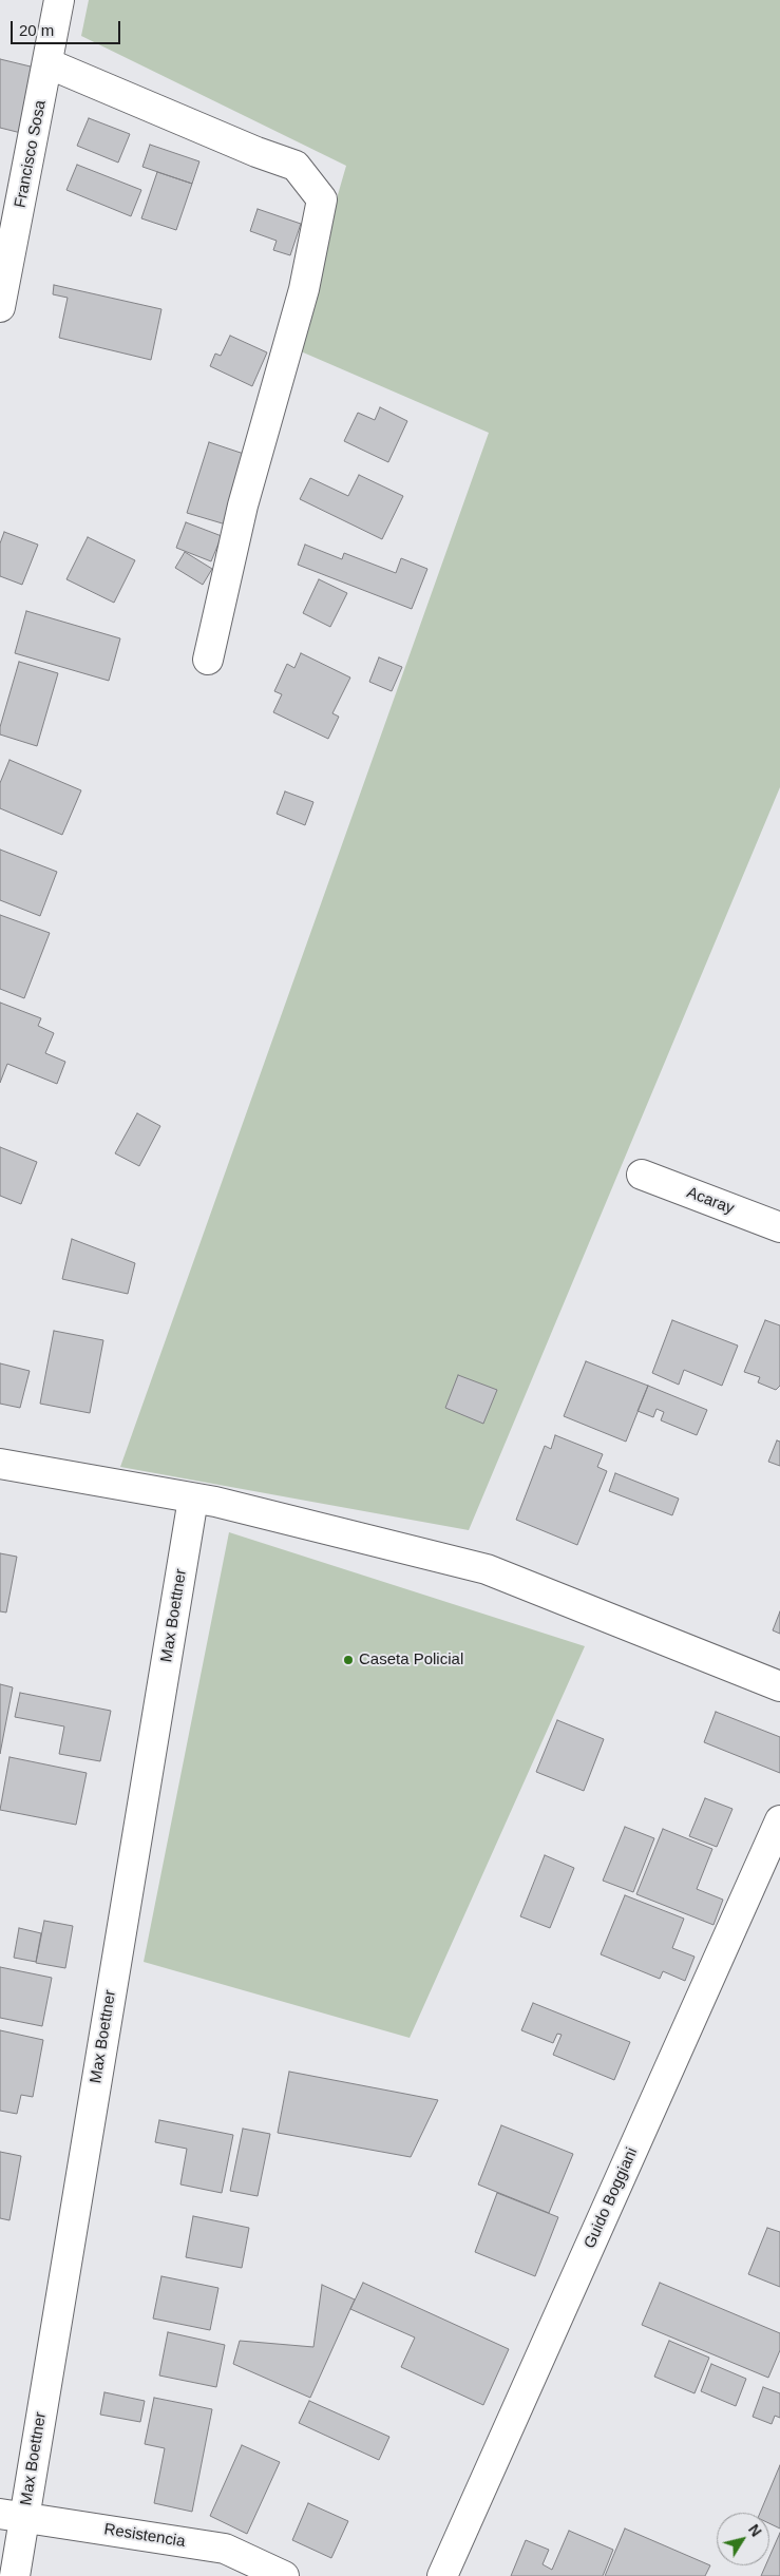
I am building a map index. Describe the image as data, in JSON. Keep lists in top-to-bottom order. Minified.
{"streets":{"street":["Francisco Sosa","Acaray","Max Boettner","Guido Boggiani","Resistencia"]},"crossings":[["Max Boettner","Resistencia"]],"places":["Caseta Policial"],"scale_bar":"20 m","north":"top right"}
